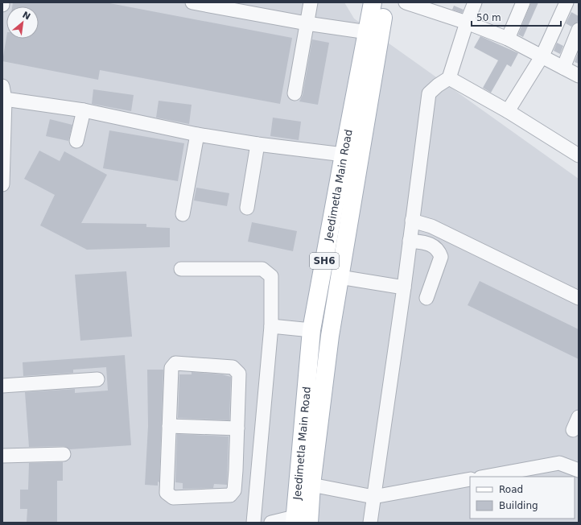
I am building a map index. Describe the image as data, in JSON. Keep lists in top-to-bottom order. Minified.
{"streets":{"main road":["Jeedimetla Main Road","SH6"]},"legend":["Road","Building"],"scale_bar":"50 m","north":"top right"}
